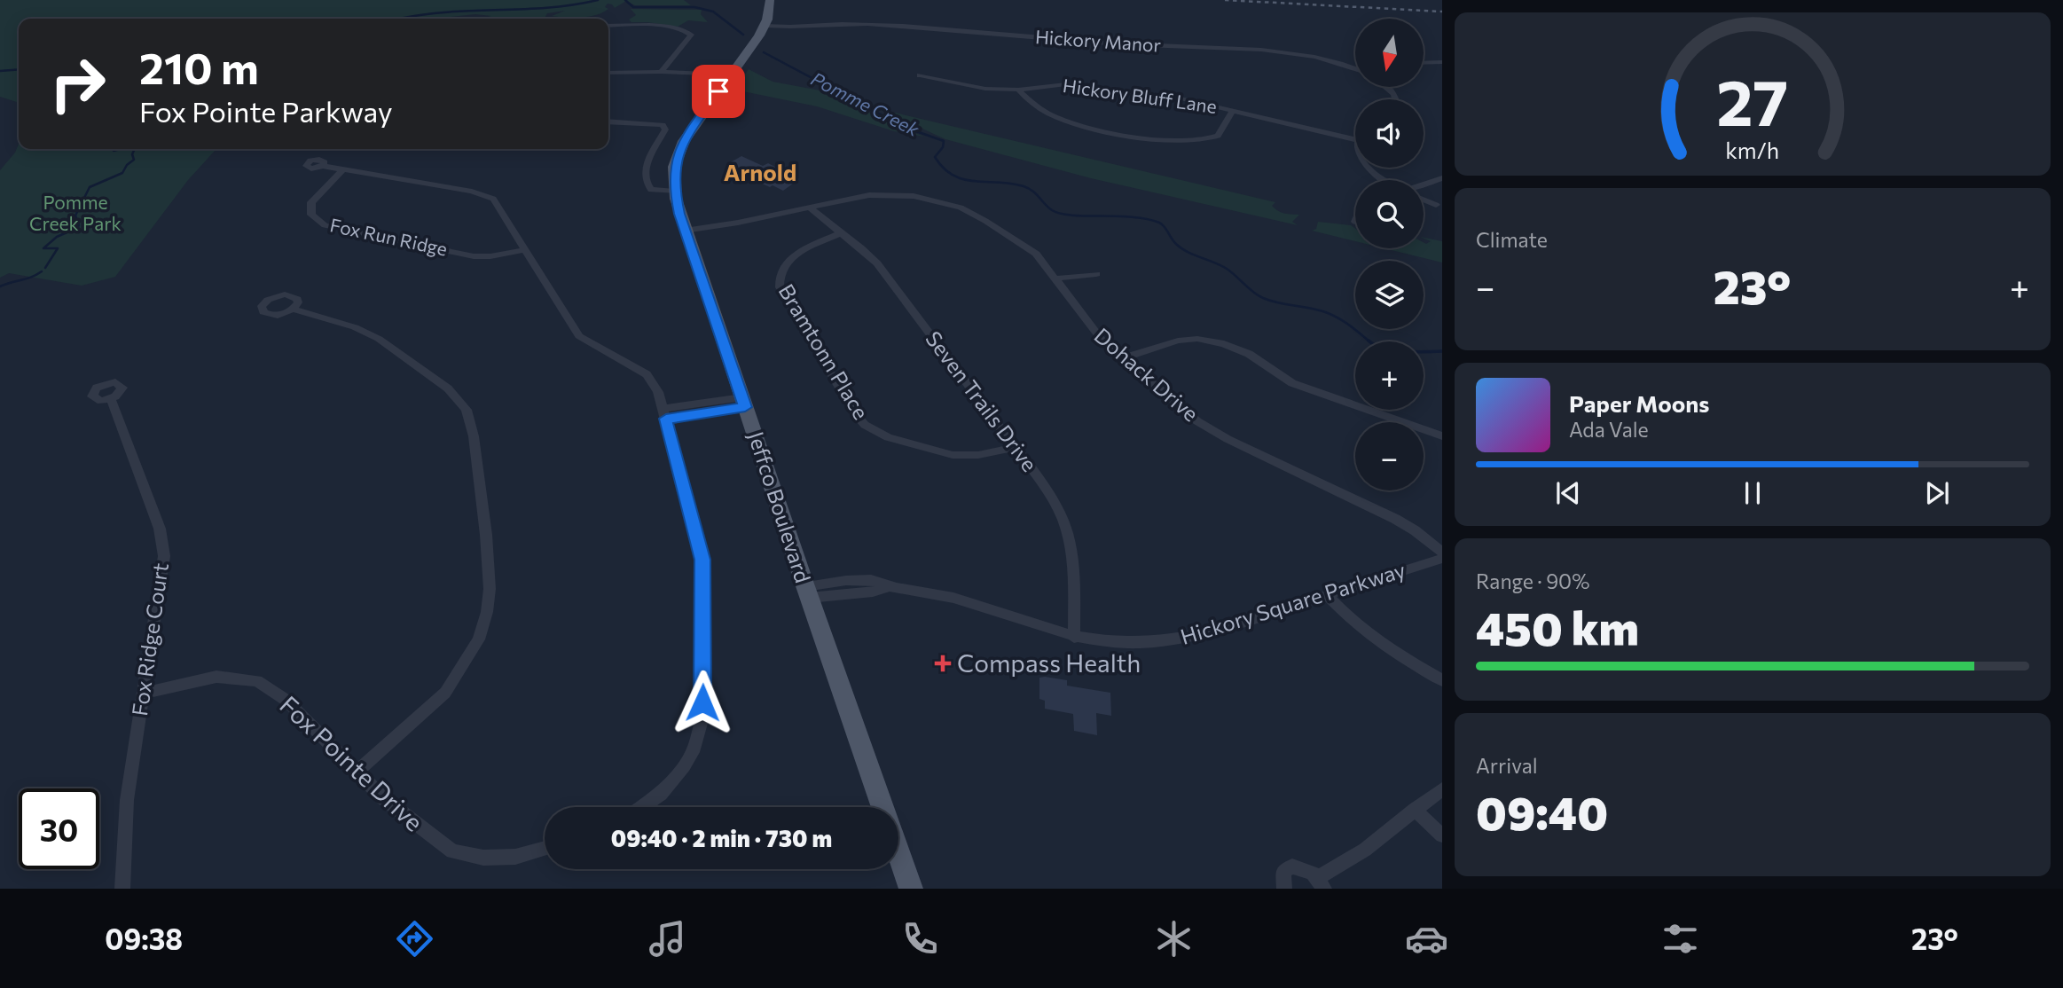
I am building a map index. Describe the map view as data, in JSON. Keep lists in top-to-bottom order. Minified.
{"streets":{"main road":["Jeffco Boulevard"],"street":["Hickory Manor","Hickory Bluff Lane","Fox Run Ridge","Bramtonn Place","Dohack Drive","Seven Trails Drive","Hickory Square Parkway","Fox Ridge Court","Fox Pointe Drive"]},"crossings":[["Hickory Manor","Jeffco Boulevard"],["Bramtonn Place","Seven Trails Drive"],["Dohack Drive","Seven Trails Drive"],["Dohack Drive","Jeffco Boulevard"],["Seven Trails Drive","Hickory Square Parkway"],["Jeffco Boulevard","Hickory Square Parkway"],["Fox Ridge Court","Fox Pointe Drive"]],"districts":["Arnold"],"water":["Pomme Creek"],"parks":["Pomme Creek Park"],"places":{"health":["Compass Health"]},"north":"bottom","page":{"map_buttons":["+","−"],"turn":["210 m","Fox Pointe Parkway"],"tile":["Climate",["Range · 90%","450 km"],["Arrival","09:40"]],"heat":["−","23°","+"],"song":["Paper Moons","Ada Vale"],"limit":"30","trip":"09:40 · 2 min · 730 m","tabs":["09:38","23°"],"gauge":["27","km/h"]}}
